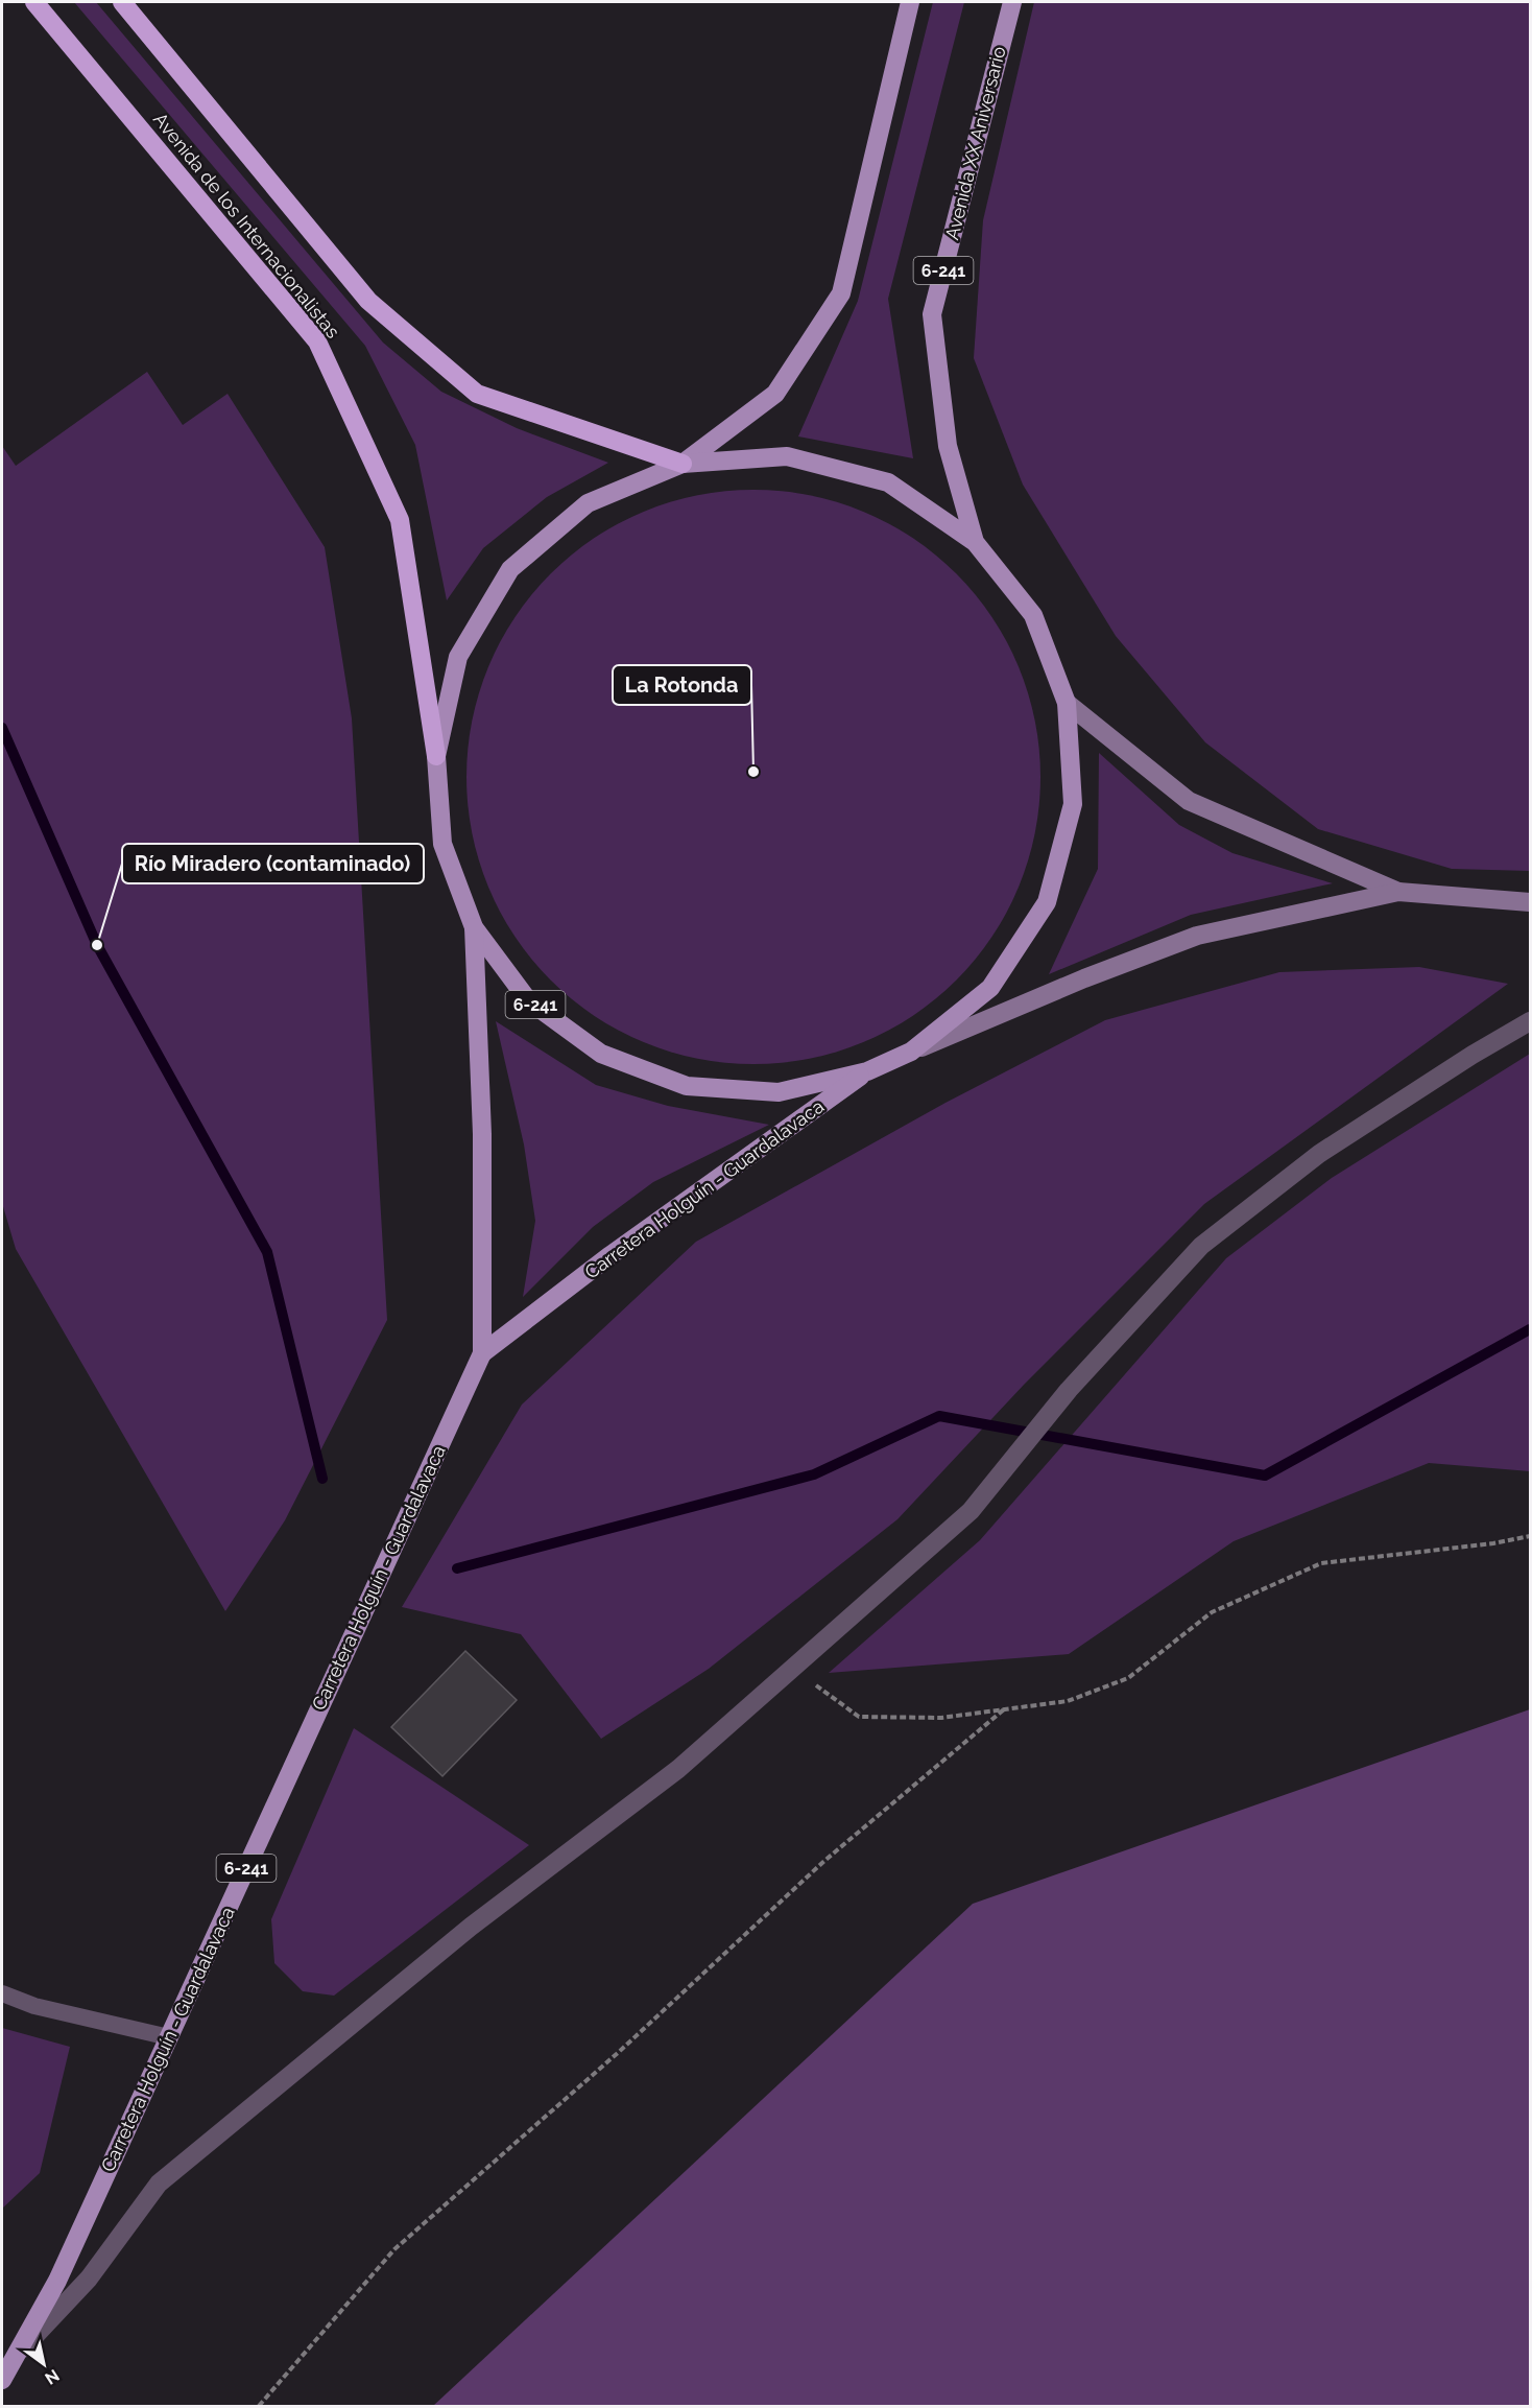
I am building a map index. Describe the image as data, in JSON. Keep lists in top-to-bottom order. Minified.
{"streets":{"highway":["Avenida de los Internacionalistas"],"main road":["Avenida XX Aniversario","6-241","Carretera Holguín - Guardalavaca"]},"crossings":[["Avenida XX Aniversario","6-241"],["Avenida de los Internacionalistas","6-241"],["6-241","Carretera Holguín - Guardalavaca"]],"places":["La Rotonda","Río Miradero (contaminado)"],"north":"bottom right"}
